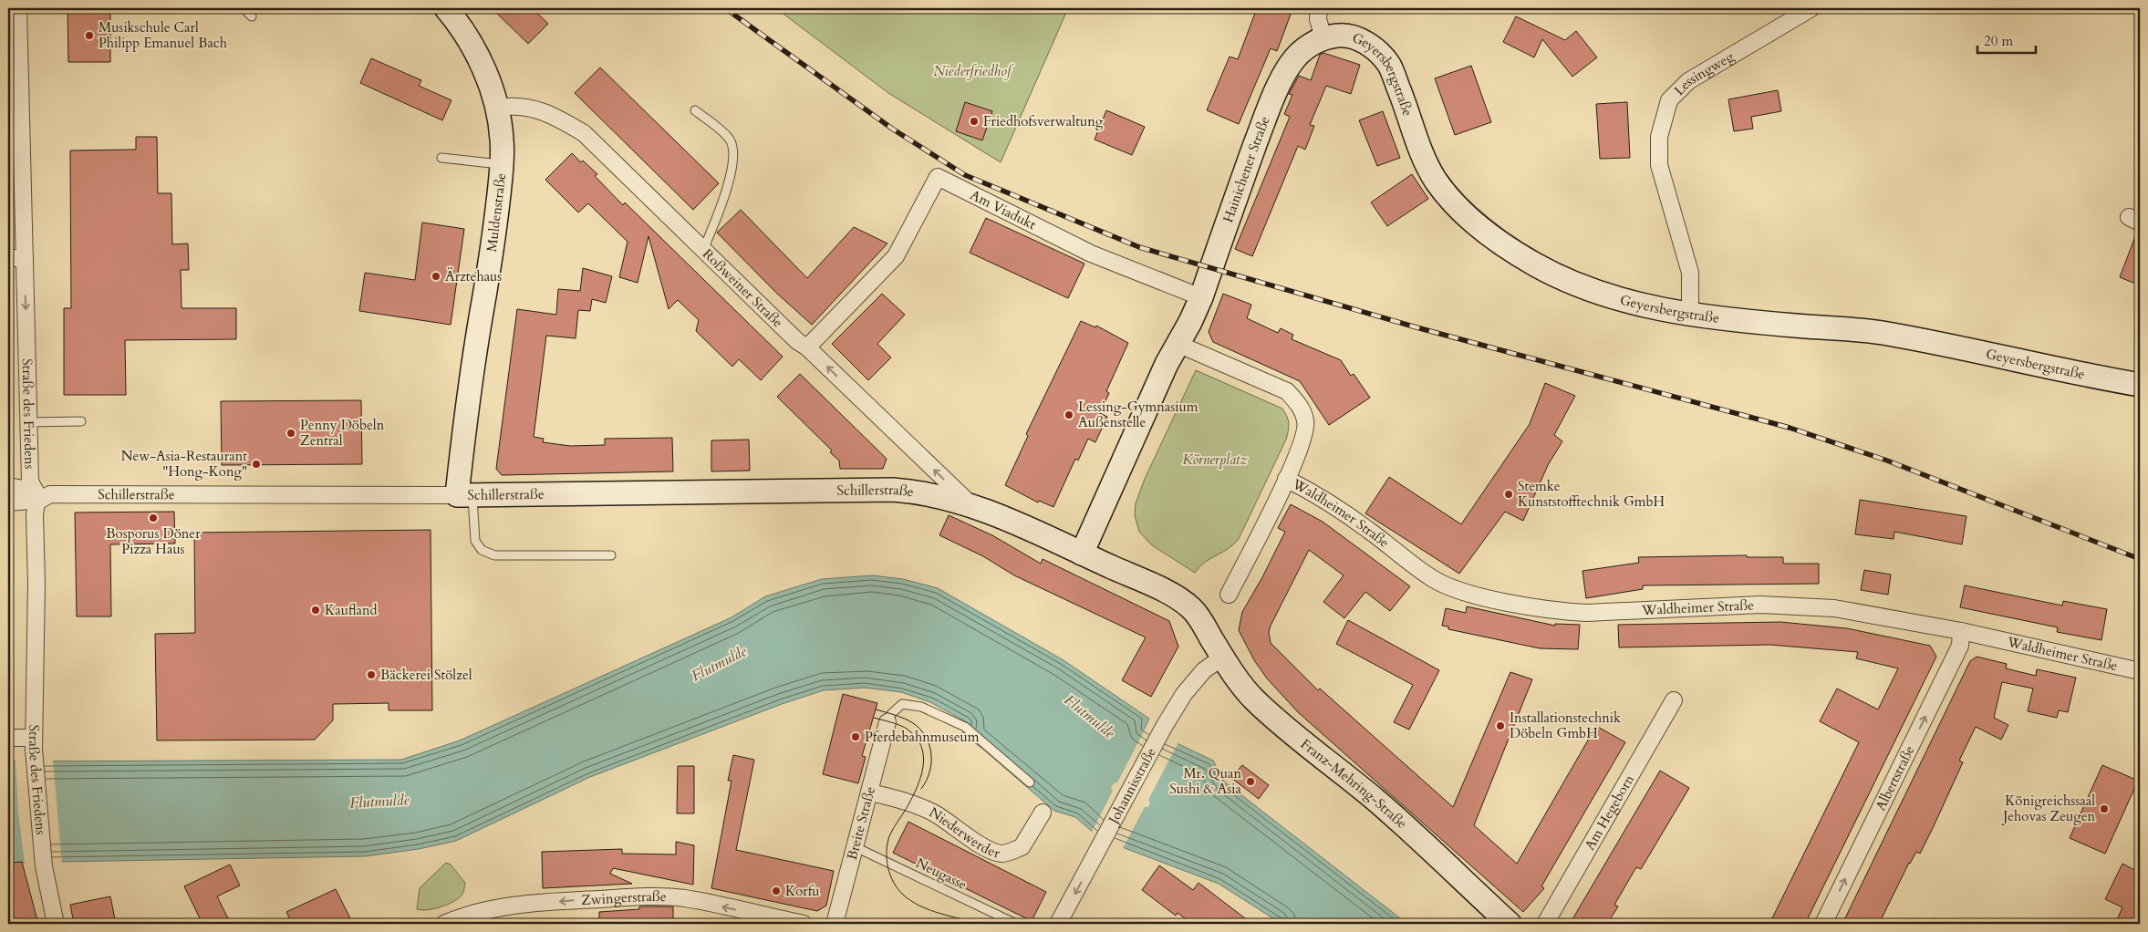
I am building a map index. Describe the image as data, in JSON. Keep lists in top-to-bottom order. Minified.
{"streets":{"main road":["Geyersbergstraße","Hainichener Straße","Muldenstraße","Schillerstraße","Franz-Mehring-Straße"],"street":["Lessingweg","Am Viadukt","Roßweiner Straße","Straße des Friedens","Waldheimer Straße","Albertstraße","Johannisstraße","Am Hegeborn","Breite Straße","Niederwerder","Zwingerstraße"],"lane":["Neugasse"]},"crossings":[["Lessingweg","Geyersbergstraße"],["Geyersbergstraße","Hainichener Straße"],["Hainichener Straße","Am Viadukt"],["Am Viadukt","Roßweiner Straße"],["Muldenstraße","Roßweiner Straße"],["Muldenstraße","Schillerstraße"],["Roßweiner Straße","Schillerstraße"],["Straße des Friedens","Schillerstraße"],["Waldheimer Straße","Albertstraße"],["Franz-Mehring-Straße","Johannisstraße"],["Breite Straße","Niederwerder"],["Breite Straße","Neugasse"]],"one_way":["Roßweiner Straße","Albertstraße","Johannisstraße","Zwingerstraße"],"water":["Flutmulde"],"parks":["Niederfriedhof","Körnerplatz"],"places":["Musikschule Carl Philipp Emanuel Bach","Friedhofsverwaltung","Ärztehaus","Lessing-Gymnasium Außenstelle","Penny Döbeln Zentral","New-Asia-Restaurant \"Hong-Kong\"","Stemke Kunststofftechnik GmbH","Bosporus Döner Pizza Haus","Kaufland","Bäckerei Stölzel","Installationstechnik Döbeln GmbH","Pferdebahnmuseum","Mr. Quan Sushi & Asia","Königreichssaal Jehovas Zeugen","Korfu"],"scale_bar":"20 m"}
